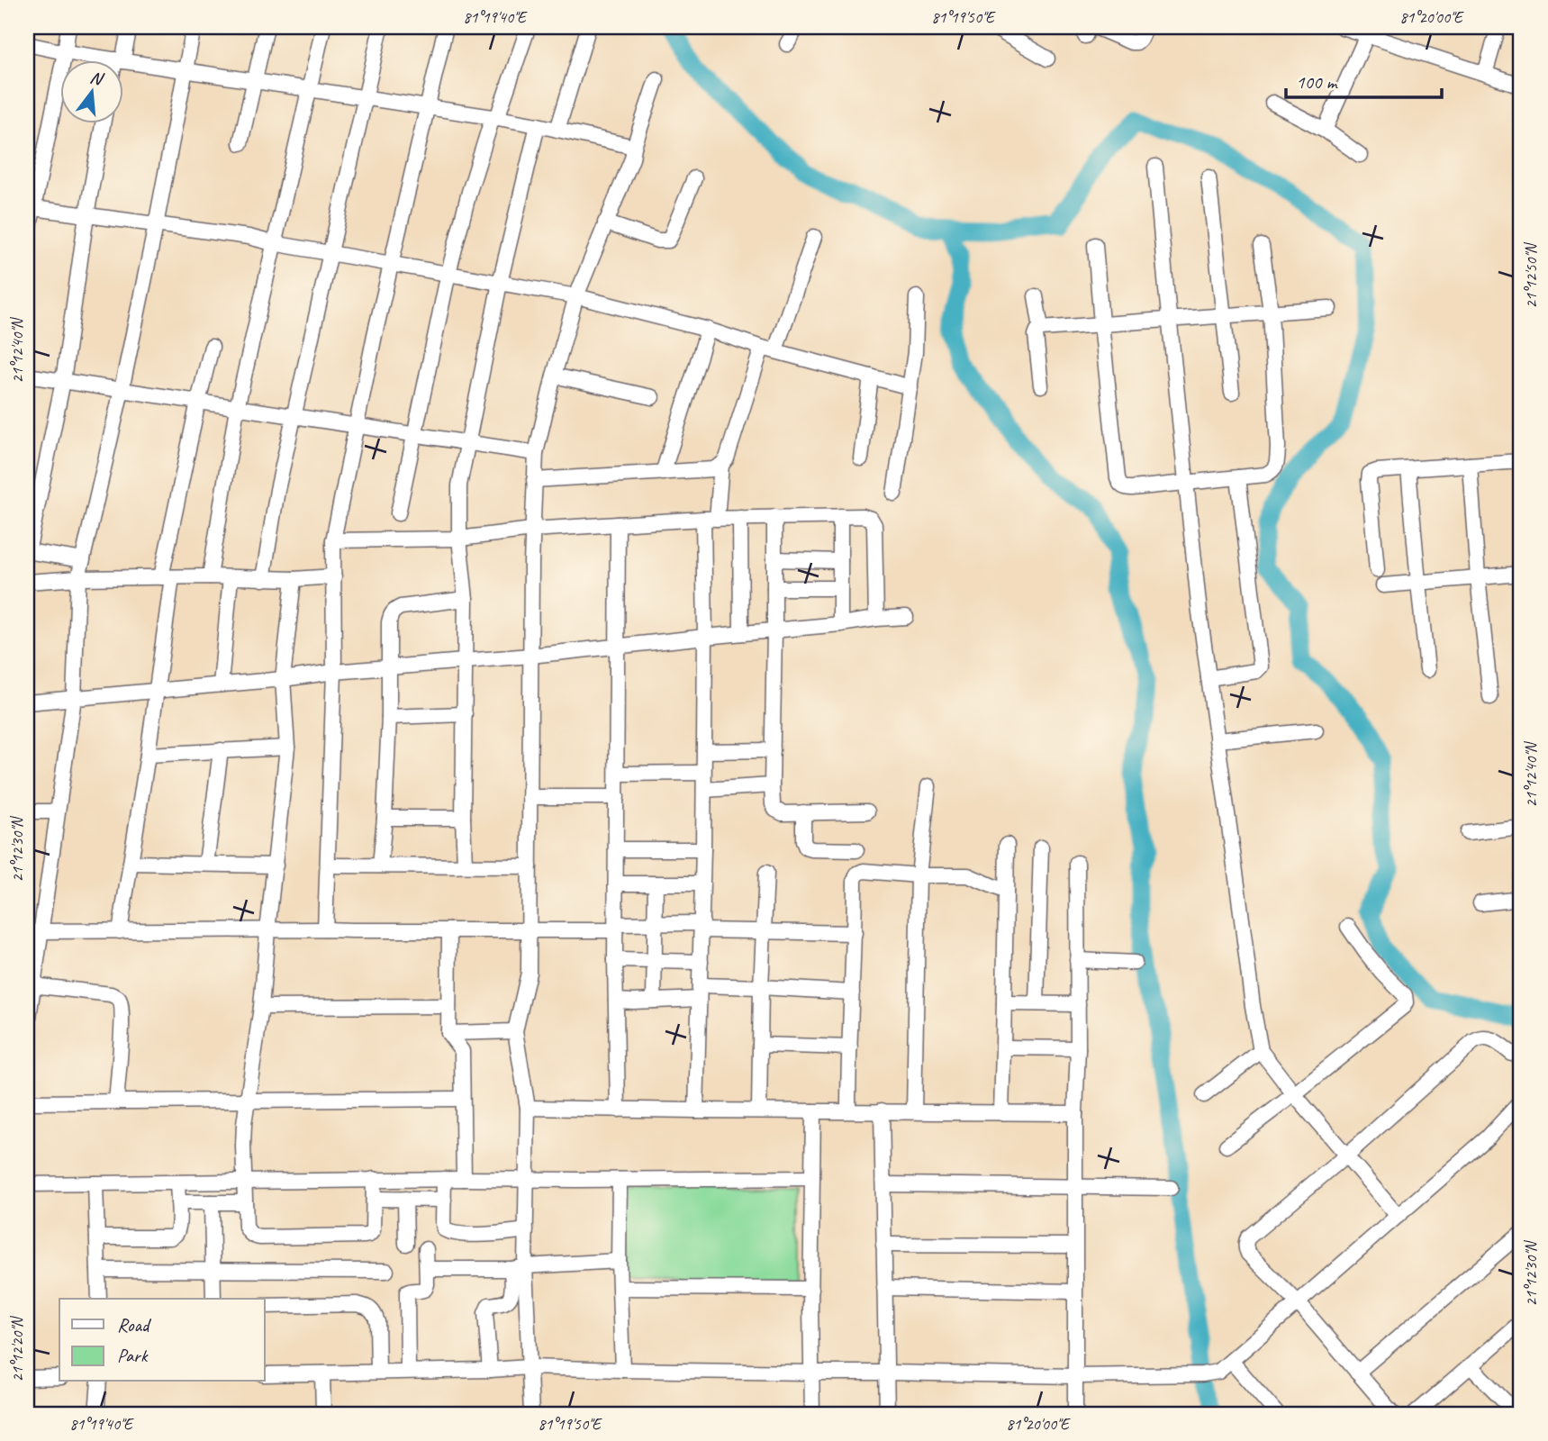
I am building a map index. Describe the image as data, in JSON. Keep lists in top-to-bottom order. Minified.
{"legend":["Road","Park"],"scale_bar":"100 m","north":"top","coordinates":["81°19'40\"E","81°19'50\"E","81°20'00\"E","21°12'50\"N","21°12'40\"N","21°12'30\"N","21°12'20\"N"]}
